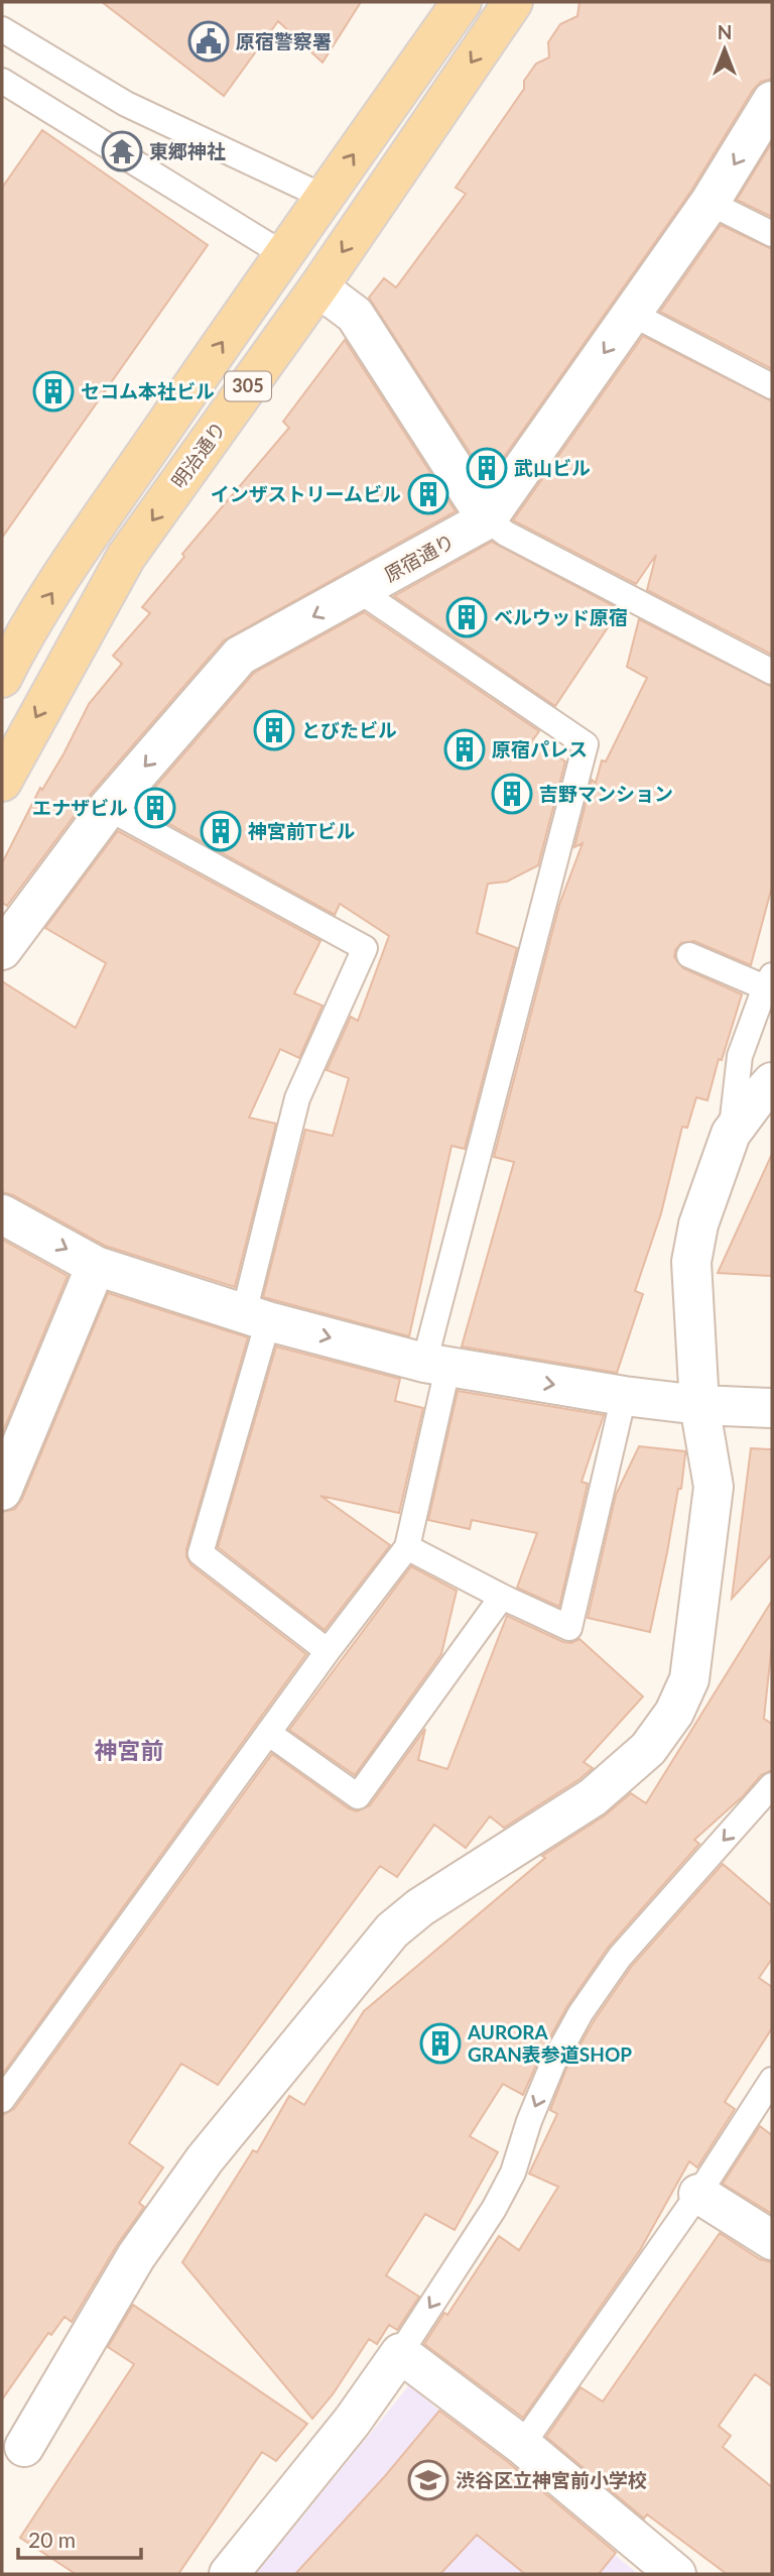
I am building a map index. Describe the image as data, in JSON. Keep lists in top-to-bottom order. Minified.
{"streets":{"main road":["305","明治通り"],"street":["原宿通り"]},"one_way":["原宿通り"],"districts":["神宮前"],"places":{"public building":["原宿警察署"],"temple":["東郷神社"],"building":["セコム本社ビル","武山ビル","インザストリームビル","ベルウッド原宿","とびたビル","原宿パレス","吉野マンション","エナザビル","神宮前Tビル","AURORA GRAN表参道SHOP"],"school or university":["渋谷区立神宮前小学校"]},"scale_bar":"20 m","north":"top"}
